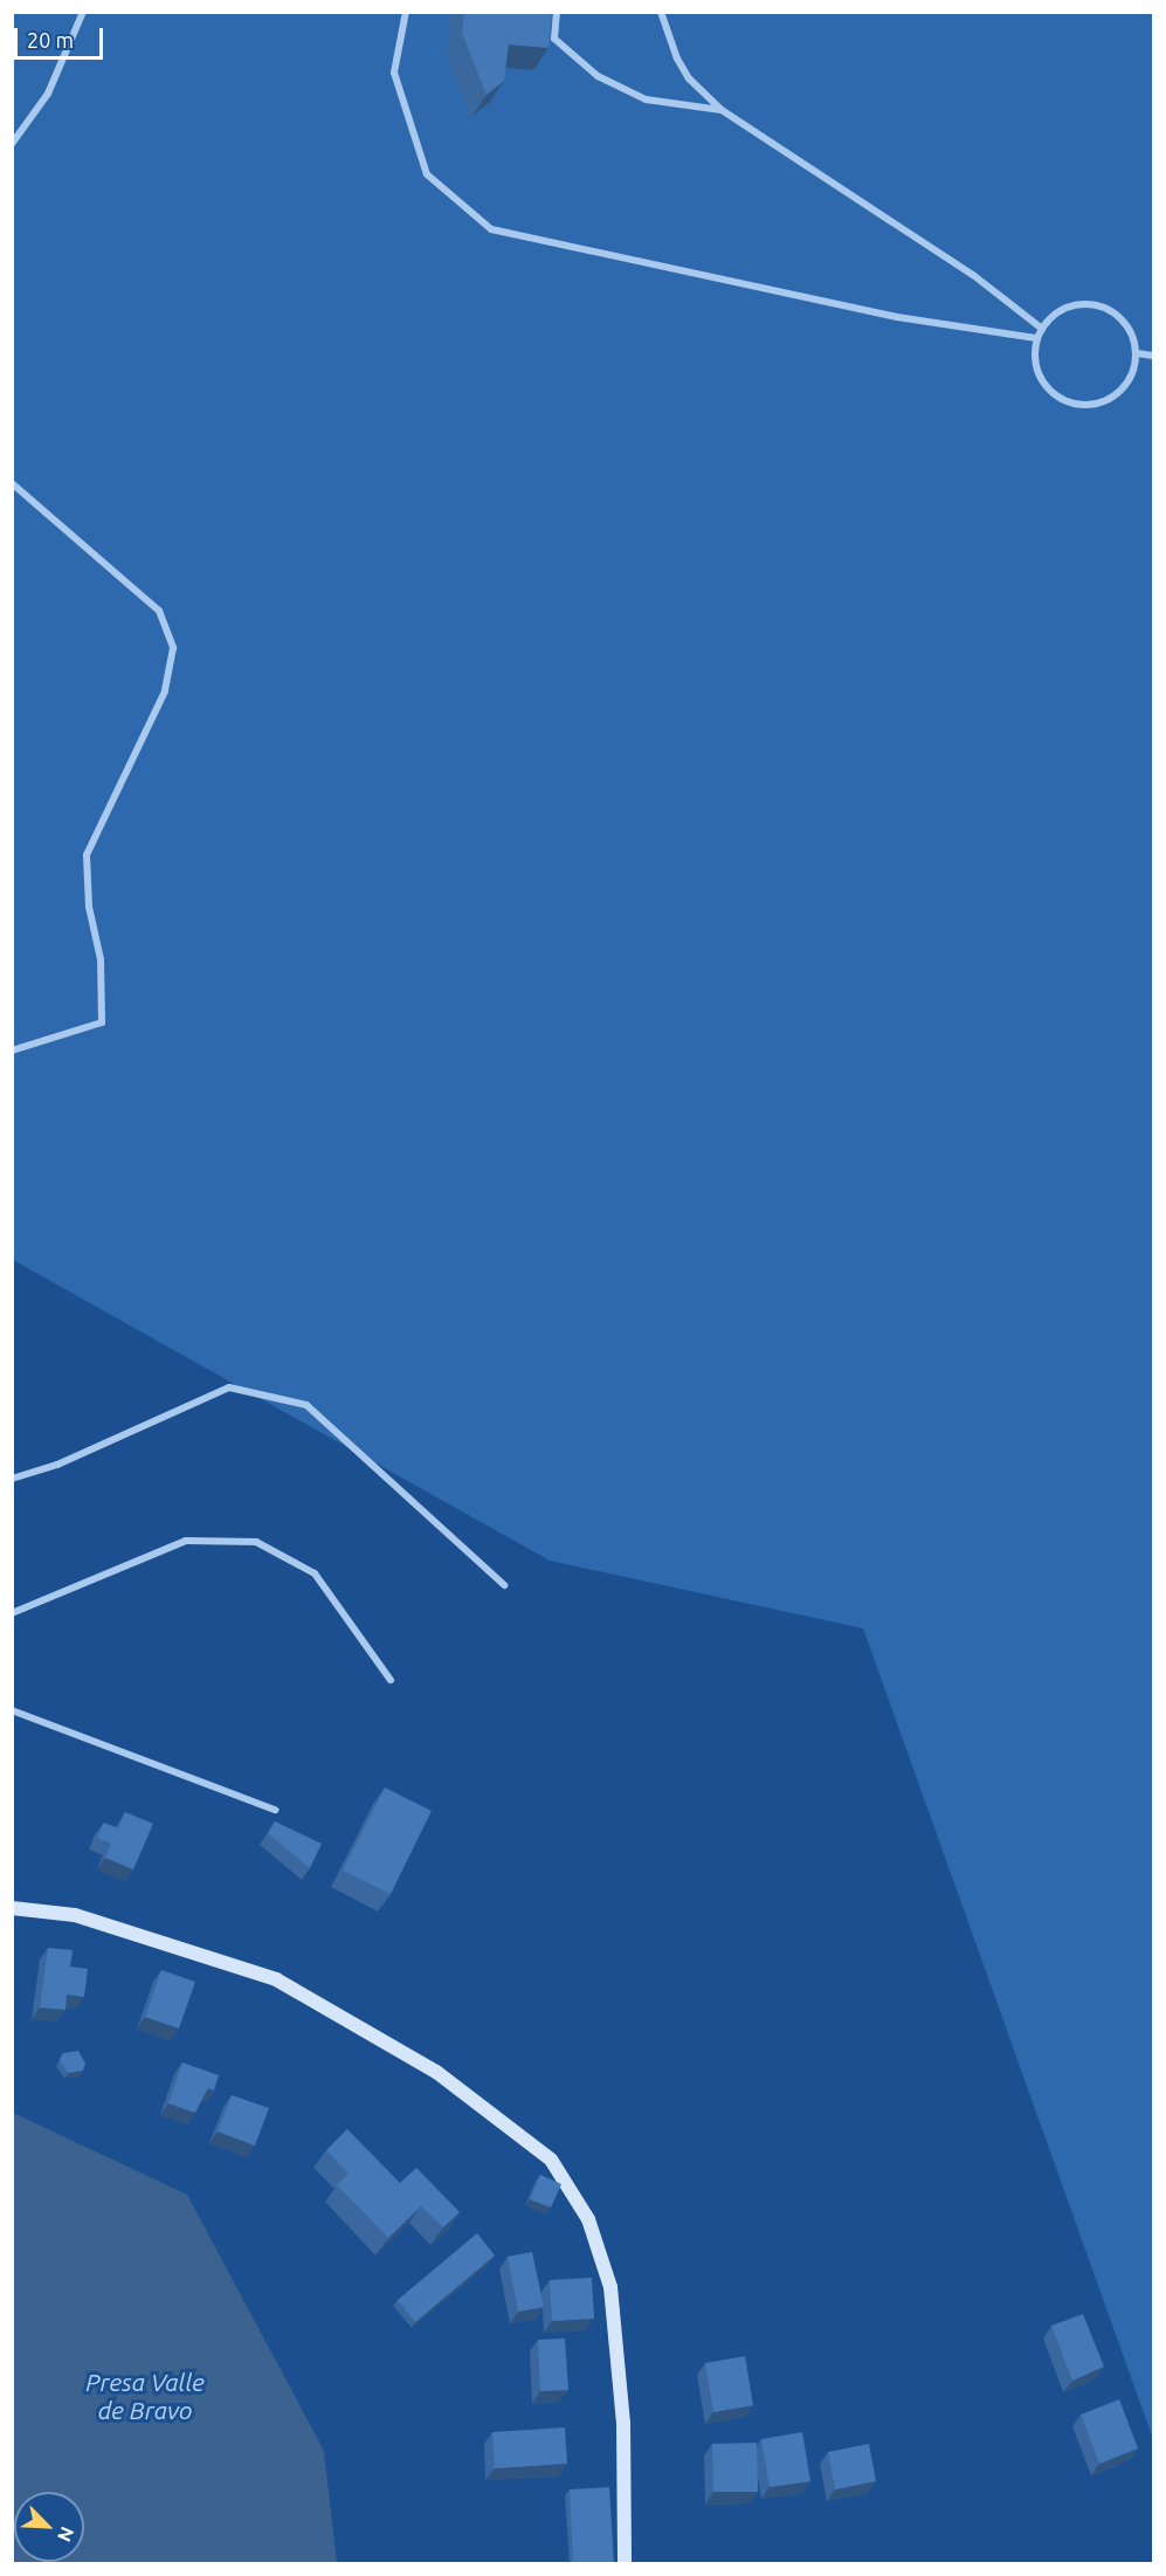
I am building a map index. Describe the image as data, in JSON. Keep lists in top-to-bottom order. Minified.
{"water":["Presa Valle de Bravo"],"scale_bar":"20 m","north":"bottom right"}
